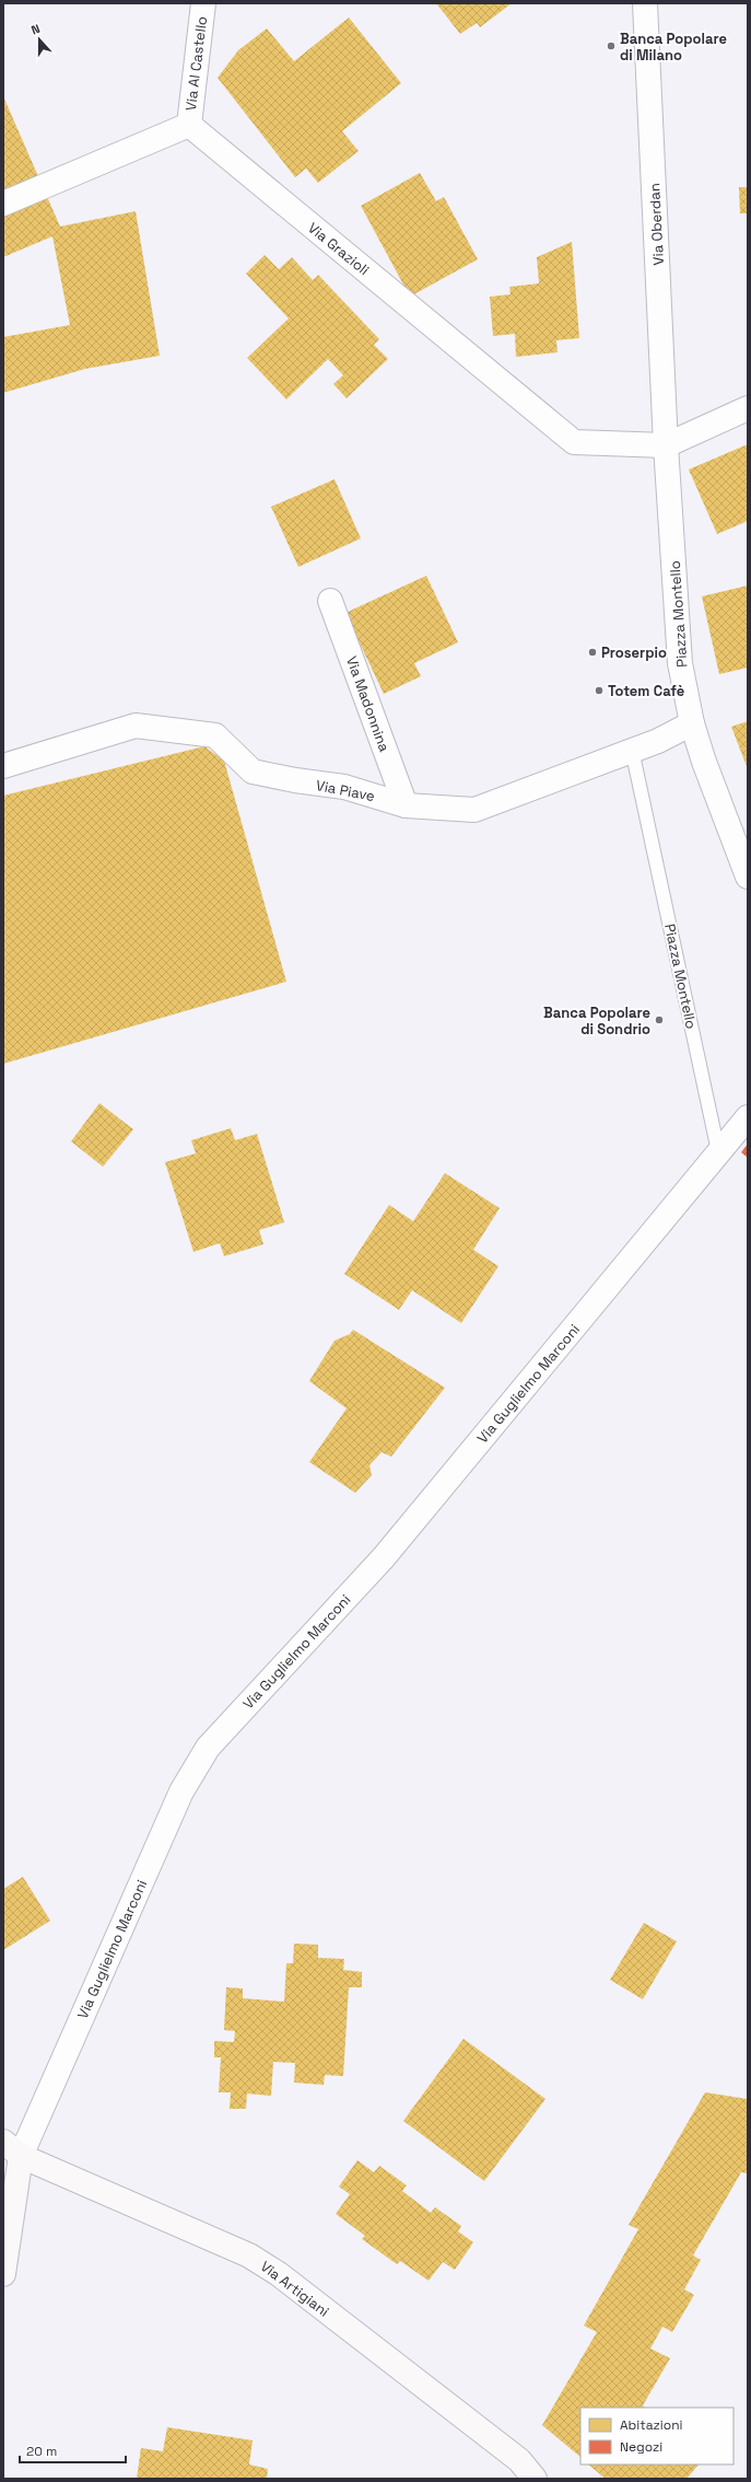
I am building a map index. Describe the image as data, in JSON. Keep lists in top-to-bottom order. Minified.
{"streets":{"street":["Via Al Castello","Via Oberdan","Via Grazioli","Piazza Montello","Via Madonnina","Via Piave","Via Guglielmo Marconi","Via Artigiani"]},"crossings":[["Via Al Castello","Via Grazioli"],["Via Oberdan","Via Grazioli"],["Via Oberdan","Piazza Montello"],["Via Grazioli","Piazza Montello"],["Piazza Montello","Via Piave"],["Piazza Montello","Via Guglielmo Marconi"],["Via Madonnina","Via Piave"],["Via Guglielmo Marconi","Via Artigiani"]],"places":["Banca Popolare di Milano","Proserpio","Totem Cafè","Banca Popolare di Sondrio"],"legend":["Abitazioni","Negozi"],"scale_bar":"20 m","north":"top"}
